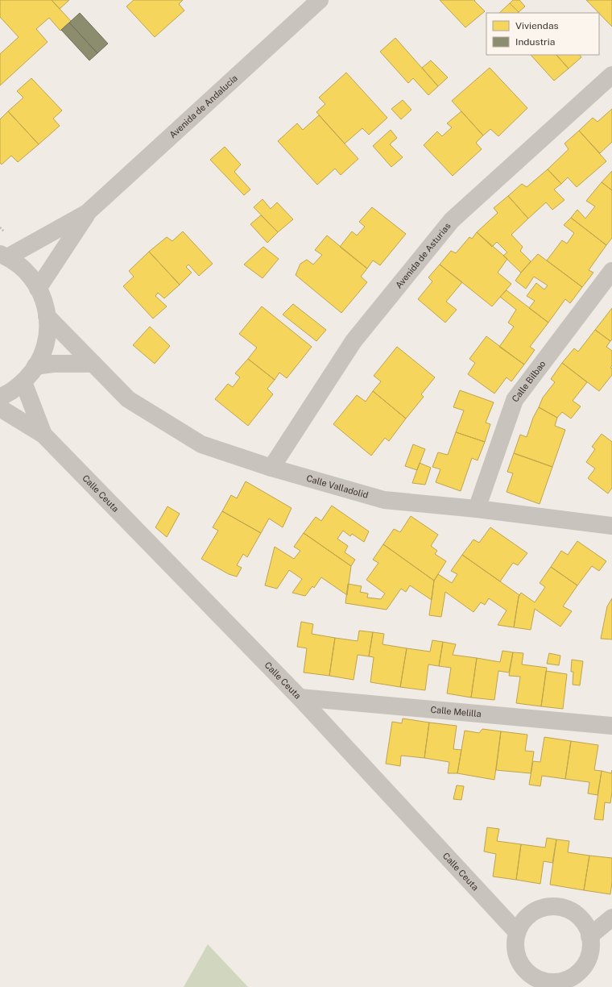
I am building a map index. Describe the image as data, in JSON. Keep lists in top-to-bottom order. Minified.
{"streets":{"street":["Avenida de Andalucía","Avenida de Asturias","Calle Bilbao","Calle Valladolid","Calle Ceuta","Calle Melilla"]},"crossings":[["Avenida de Asturias","Calle Valladolid"],["Calle Bilbao","Calle Valladolid"],["Calle Ceuta","Calle Melilla"]],"legend":["Viviendas","Industria"]}
